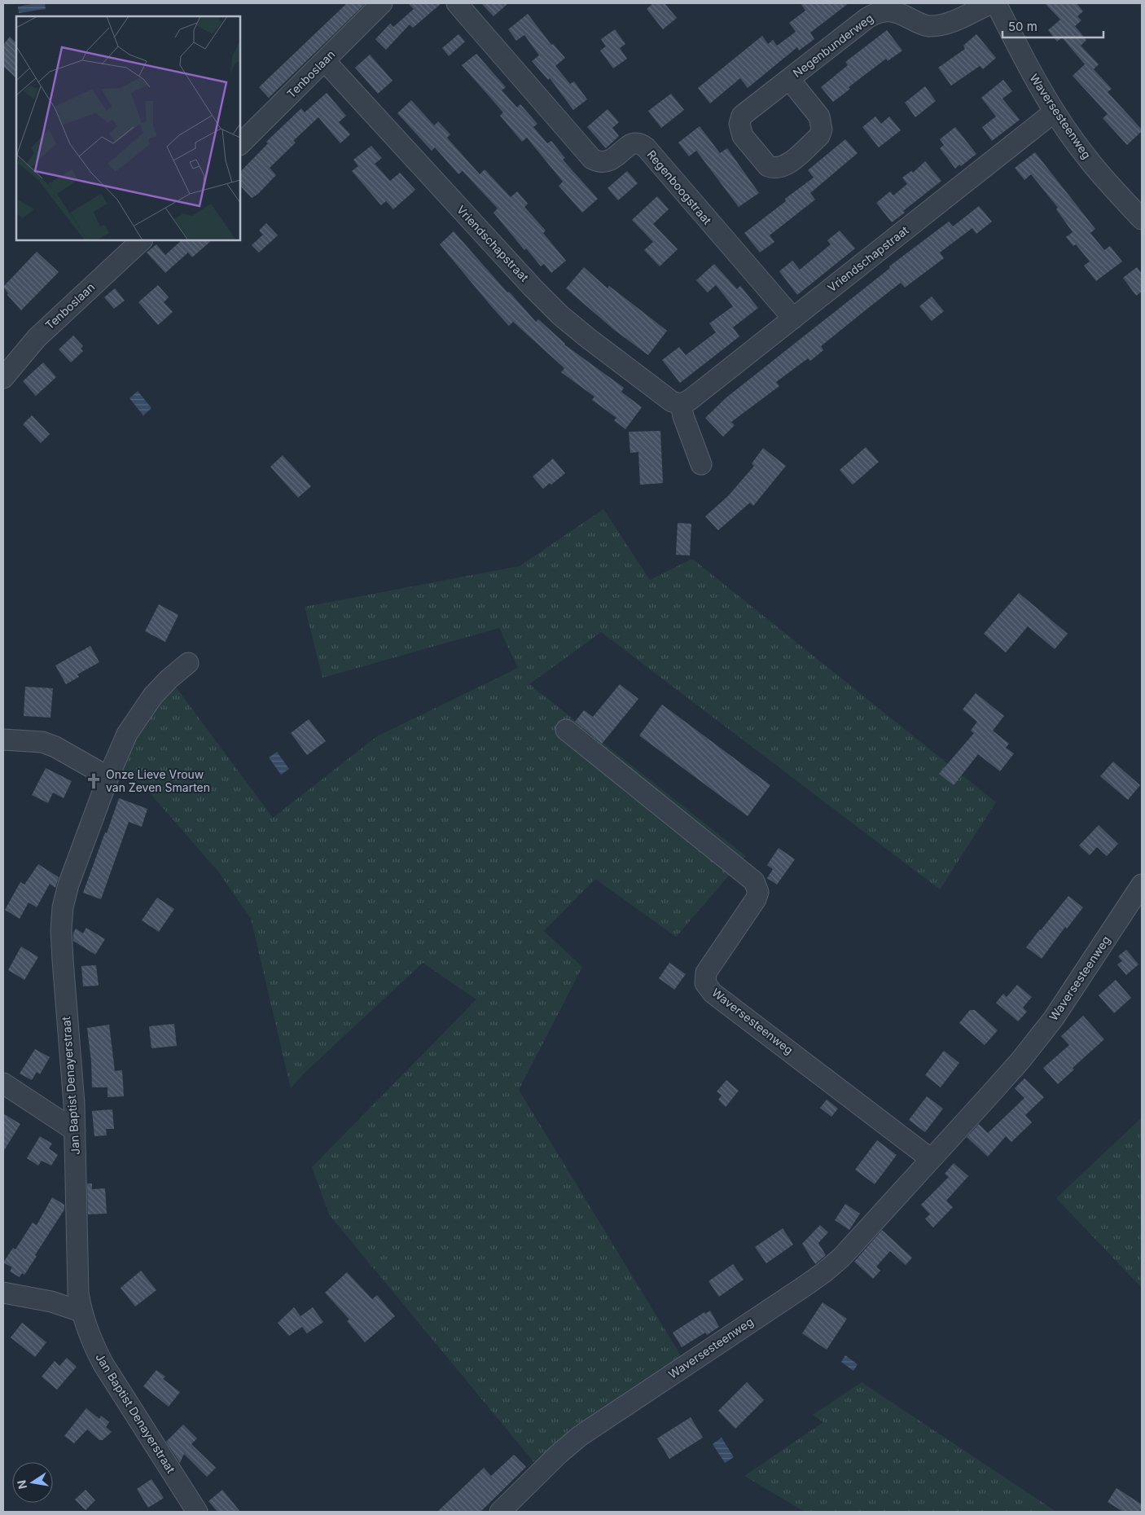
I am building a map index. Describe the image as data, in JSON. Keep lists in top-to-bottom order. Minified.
{"streets":{"street":["Negenbunderweg","Tenboslaan","Waversesteenweg","Regenboogstraat","Vriendschapstraat","Jan Baptist Denayerstraat"]},"crossings":[["Tenboslaan","Vriendschapstraat"],["Waversesteenweg","Vriendschapstraat"],["Regenboogstraat","Vriendschapstraat"]],"places":{"church":["Onze Lieve Vrouw van Zeven Smarten"]},"scale_bar":"50 m","north":"left"}
